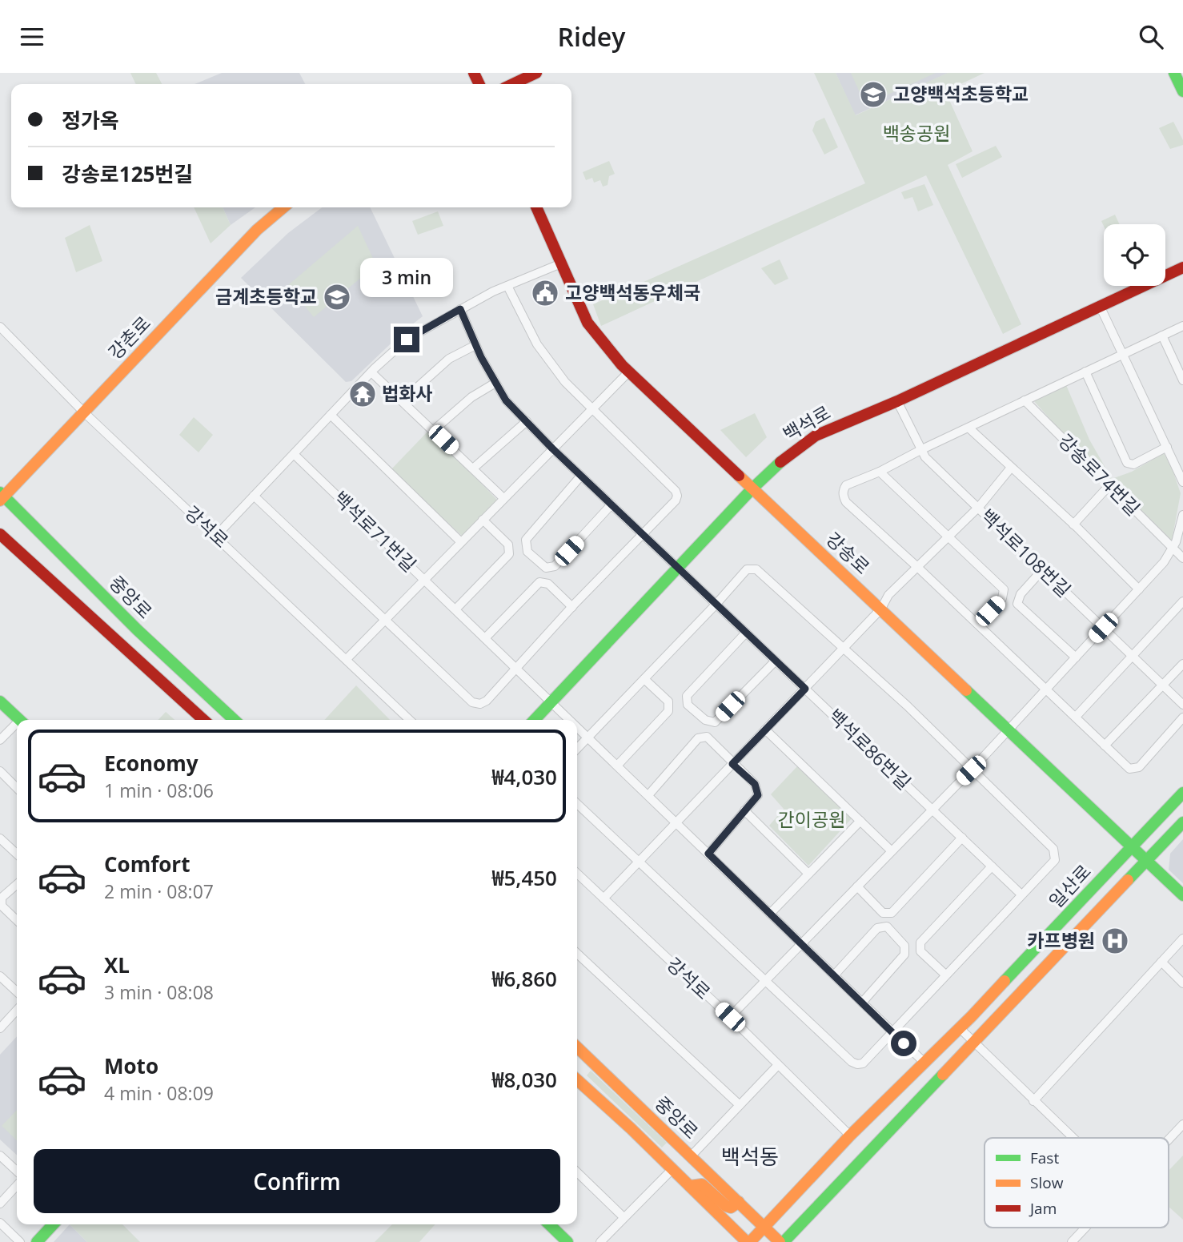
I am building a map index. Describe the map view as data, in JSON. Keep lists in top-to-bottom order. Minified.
{"streets":{"main road":["강촌로","백석로","강송로","중앙로","일산로"],"street":["강송로74번길","강석로","백석로71번길","백석로108번길","백석로86번길"]},"crossings":[["강촌로","강석로"],["강촌로","중앙로"],["백석로","백석로71번길"],["백석로","강송로"],["백석로","백석로108번길"],["백석로","백석로86번길"],["강석로","일산로"],["백석로71번길","일산로"],["강송로","일산로"],["중앙로","일산로"]],"districts":["백석동"],"parks":["백송공원","간이공원"],"places":{"school or university":["고양백석초등학교","금계초등학교"],"public building":["고양백석동우체국"],"temple":["법화사"],"hospital":["카프병원"]},"legend":["Fast","Slow","Jam"],"page":{"header":"Ridey","banner":["정가옥","강송로125번길"],"bubble":"3 min","list":[{"name":"Economy","note":"1 min · 08:06","value":"₩4,030"},{"name":"Comfort","note":"2 min · 08:07","value":"₩5,450"},{"name":"XL","note":"3 min · 08:08","value":"₩6,860"},{"name":"Moto","note":"4 min · 08:09","value":"₩8,030"}],"buttons":"Confirm"}}
